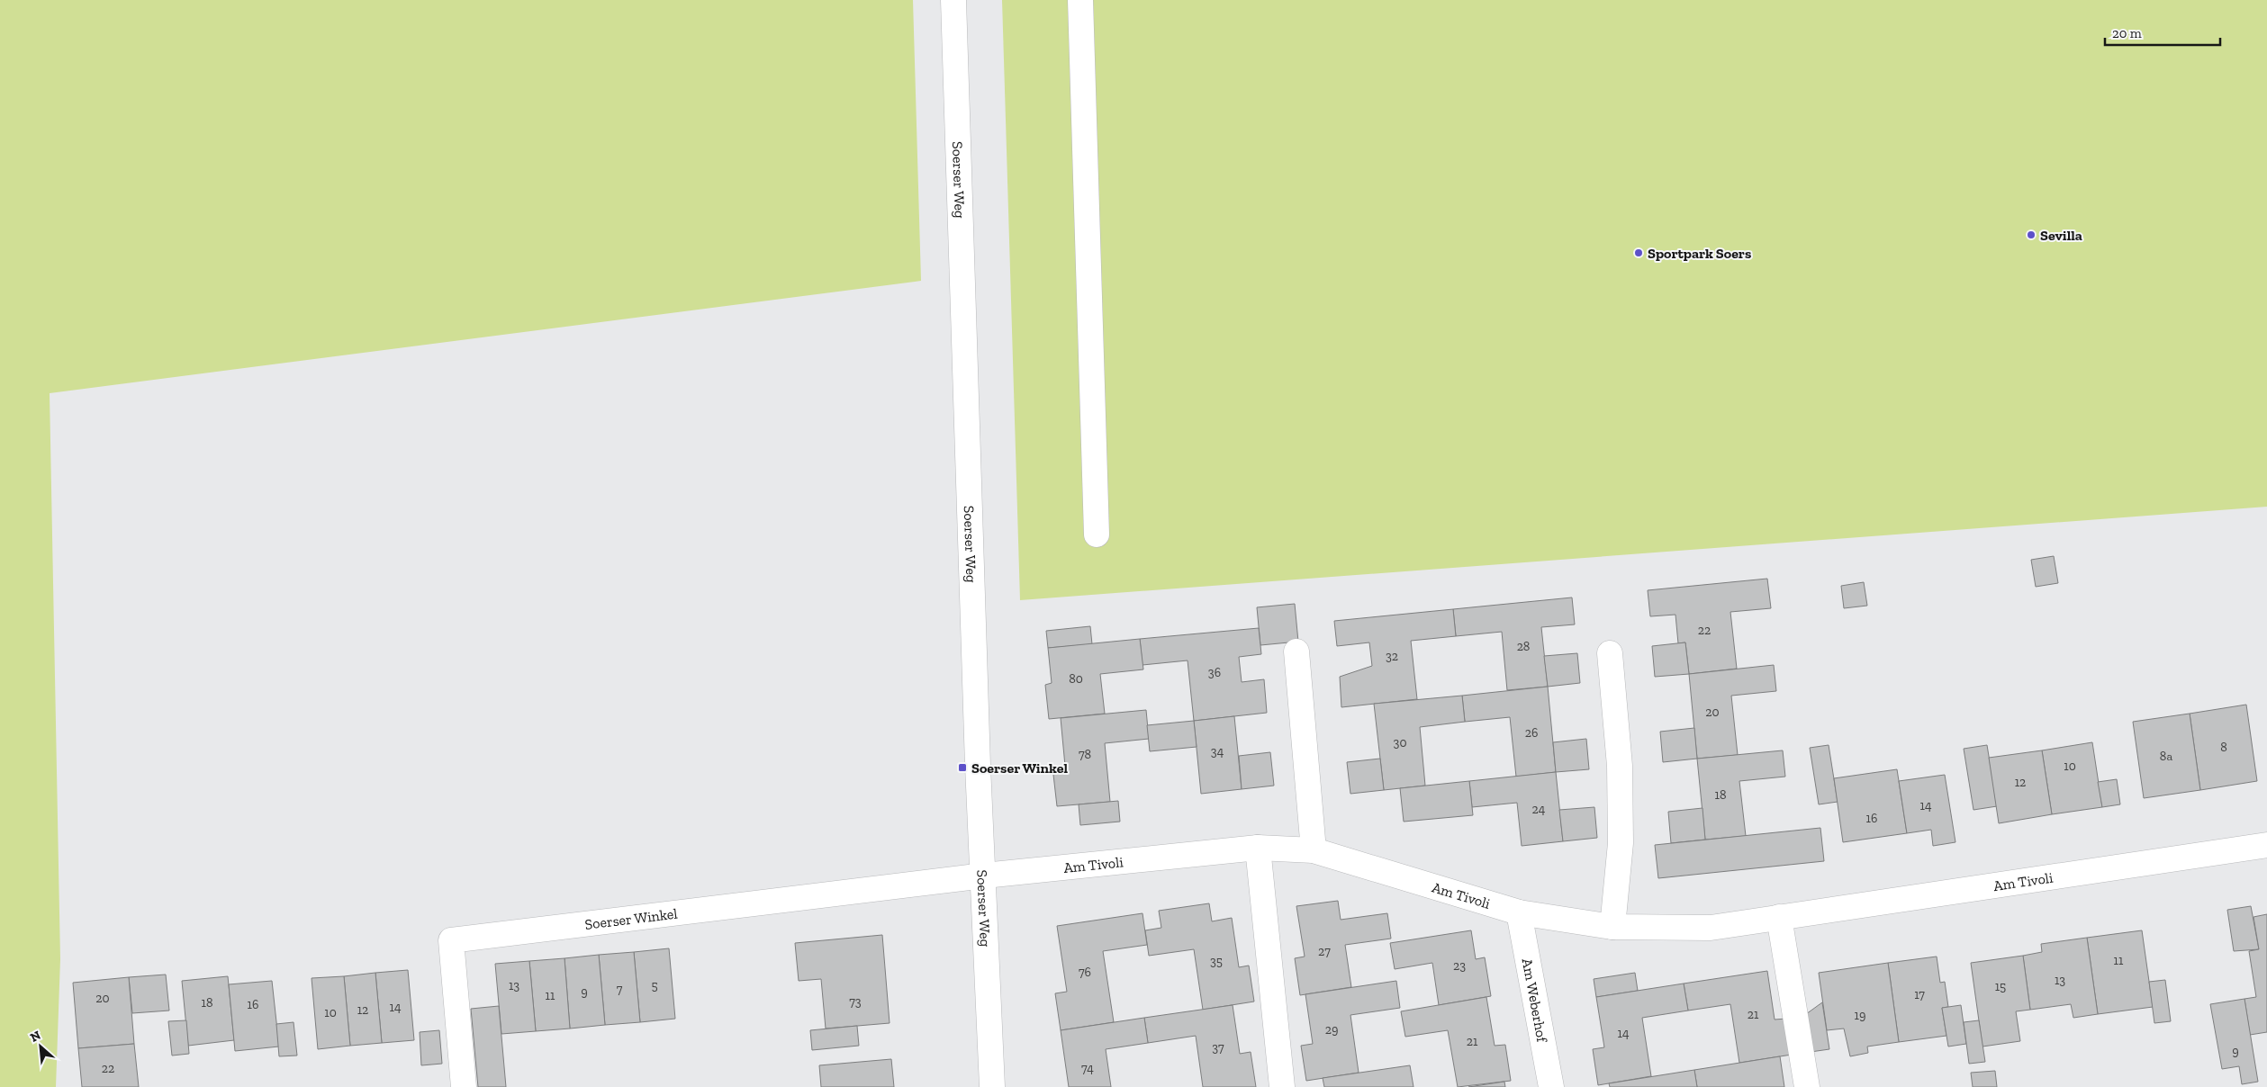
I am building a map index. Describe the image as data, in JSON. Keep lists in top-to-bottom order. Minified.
{"streets":{"street":["Soerser Weg","Am Tivoli","Soerser Winkel","Am Weberhof"]},"crossings":[["Soerser Weg","Am Tivoli"],["Soerser Weg","Soerser Winkel"],["Am Tivoli","Soerser Winkel"],["Am Tivoli","Am Weberhof"]],"places":{"other":["Sevilla","Sportpark Soers"],"transit":["Soerser Winkel"]},"house_numbers":["22","28","32","36","80","20","26","30","8","34","78","8a","10","12","18","14","24","16","27","11","35","23","76","13","13","5","15","7","9","17","11","20","73","18","16","14","12","10","21","19","29","14","21","37","9","22","74"],"scale_bar":"20 m","north":"top left"}
